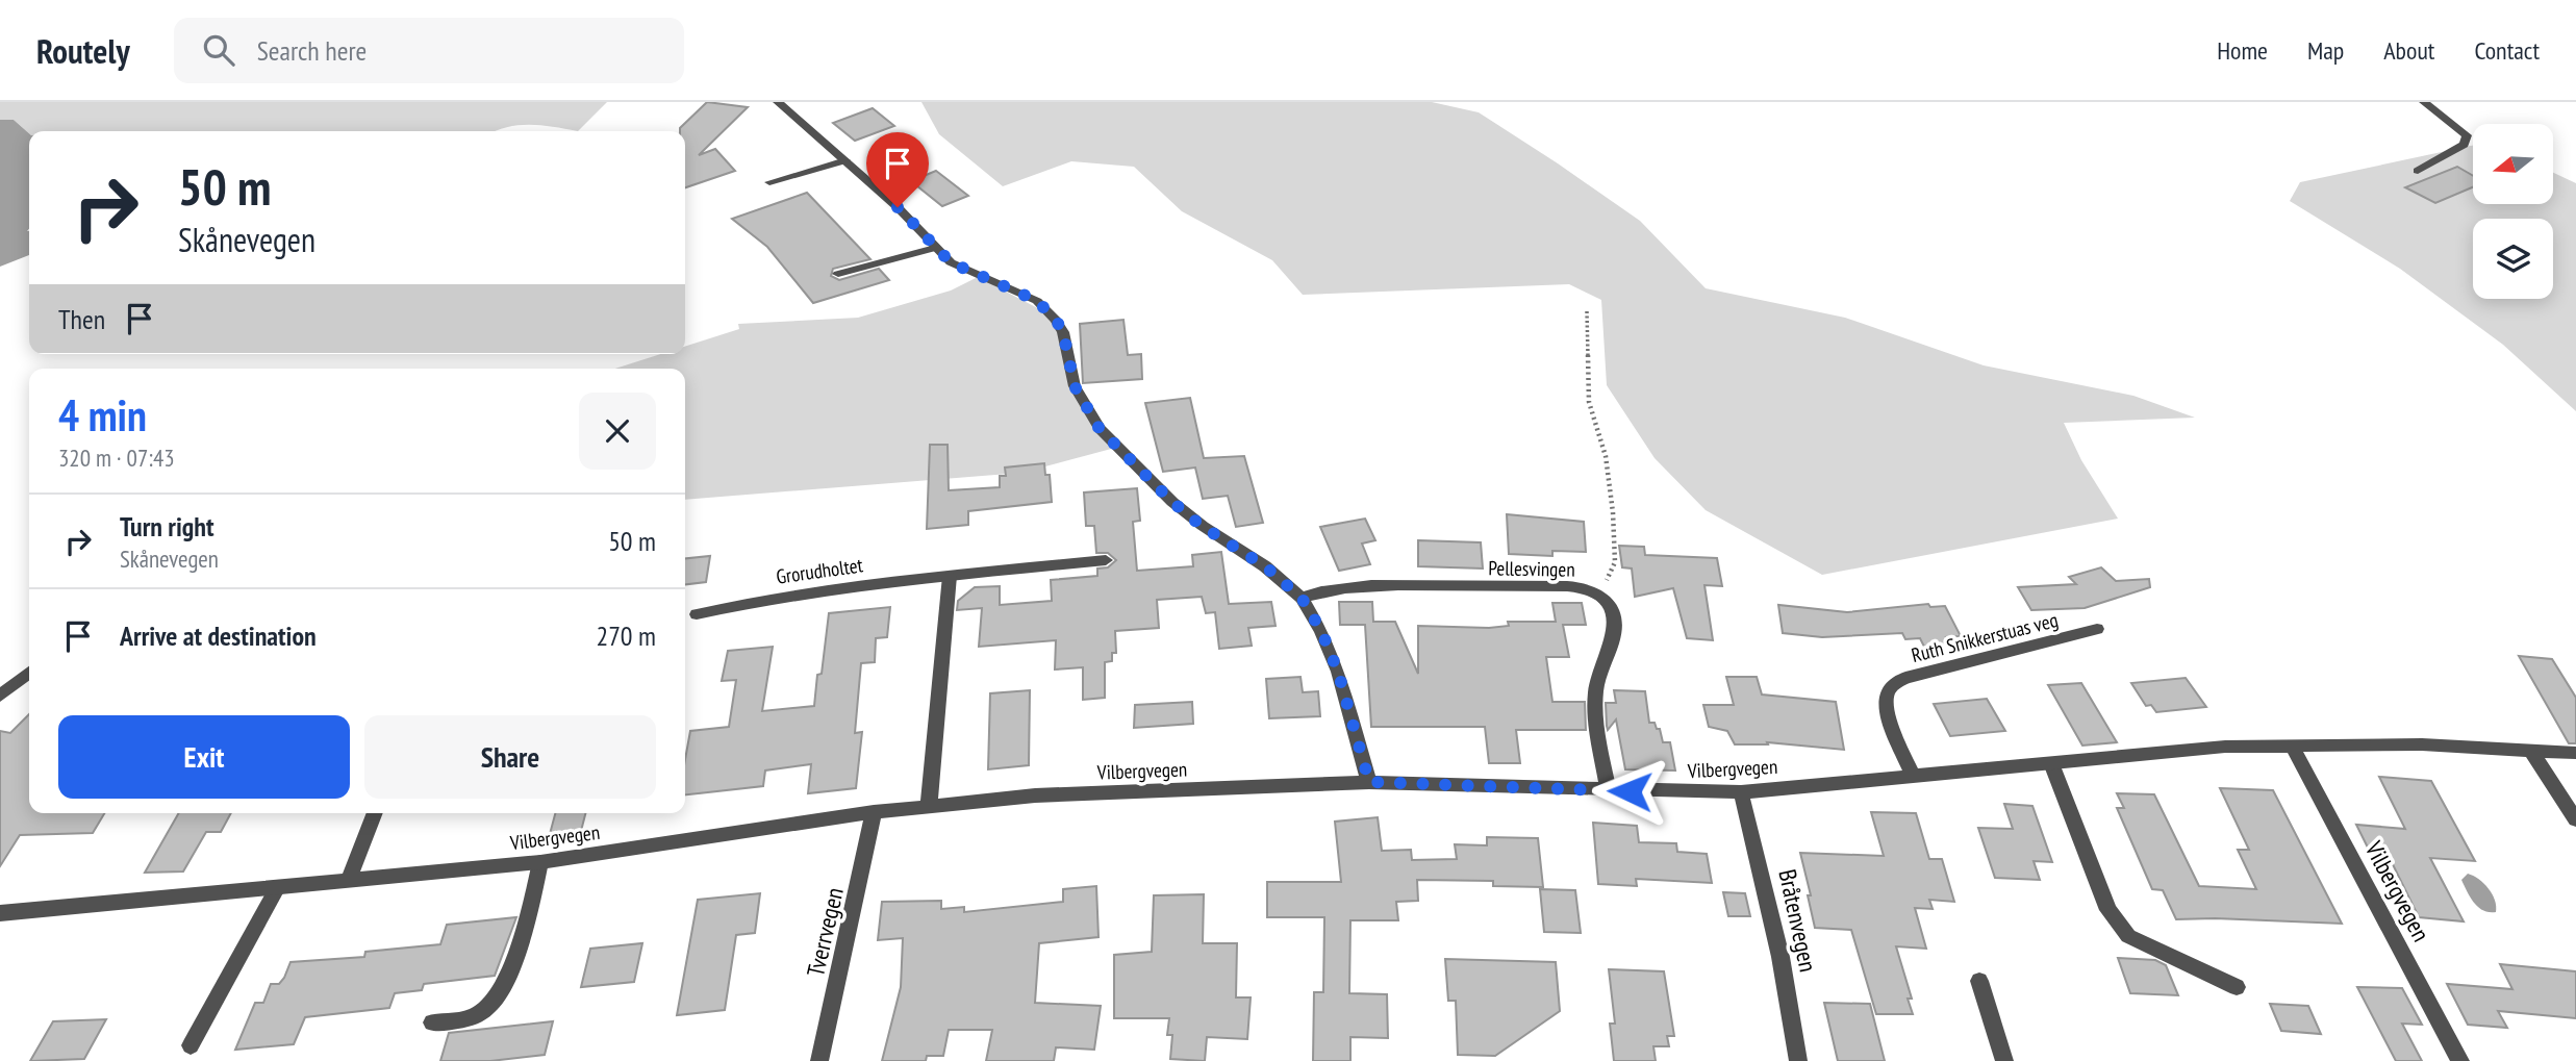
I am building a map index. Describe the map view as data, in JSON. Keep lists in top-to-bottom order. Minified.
{"streets":{"street":["Pellesvingen","Grorudholtet","Ruth Snikkerstuas veg","Vilbergvegen","Bråtenvegen","Tverrvegen"]},"crossings":[["Pellesvingen","Vilbergvegen"],["Ruth Snikkerstuas veg","Vilbergvegen"],["Vilbergvegen","Bråtenvegen"],["Vilbergvegen","Tverrvegen"]],"north":"left","page":{"header":"Routely","search":"Search here","nav":["Home","Map","About","Contact"],"turn":["50 m","Skånevegen"],"then":"Then","heading":["4 min","320 m · 07:43"],"list":[{"name":"Turn right","note":"Skånevegen","value":"50 m"},{"name":"Arrive at destination","value":"270 m"}],"buttons":["Exit","Share"]}}
